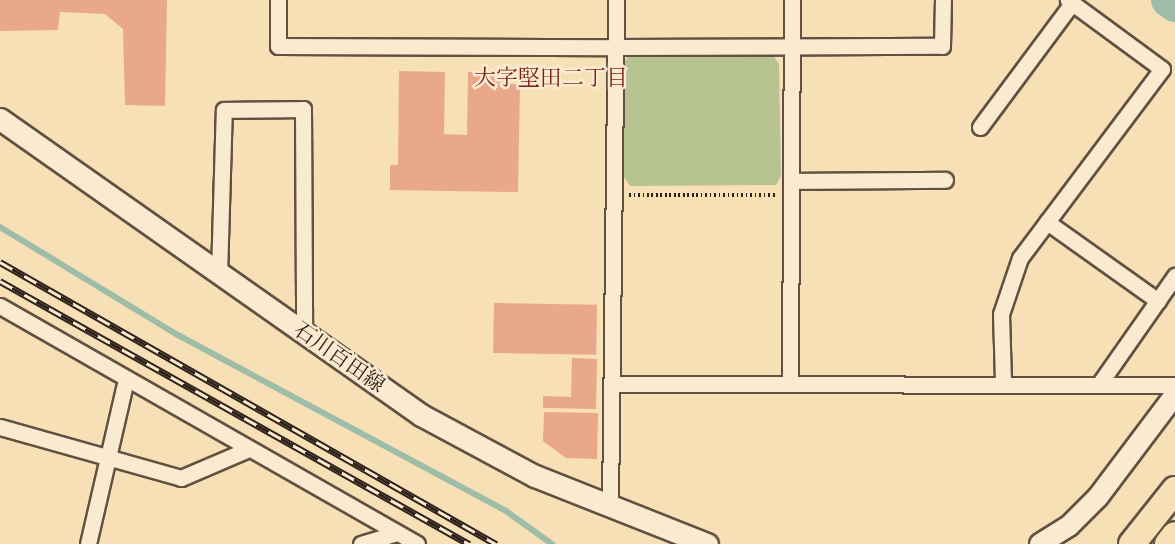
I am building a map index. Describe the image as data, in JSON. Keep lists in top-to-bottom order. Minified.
{"streets":{"main road":["石川百田線"]},"districts":["大字堅田二丁目"]}
